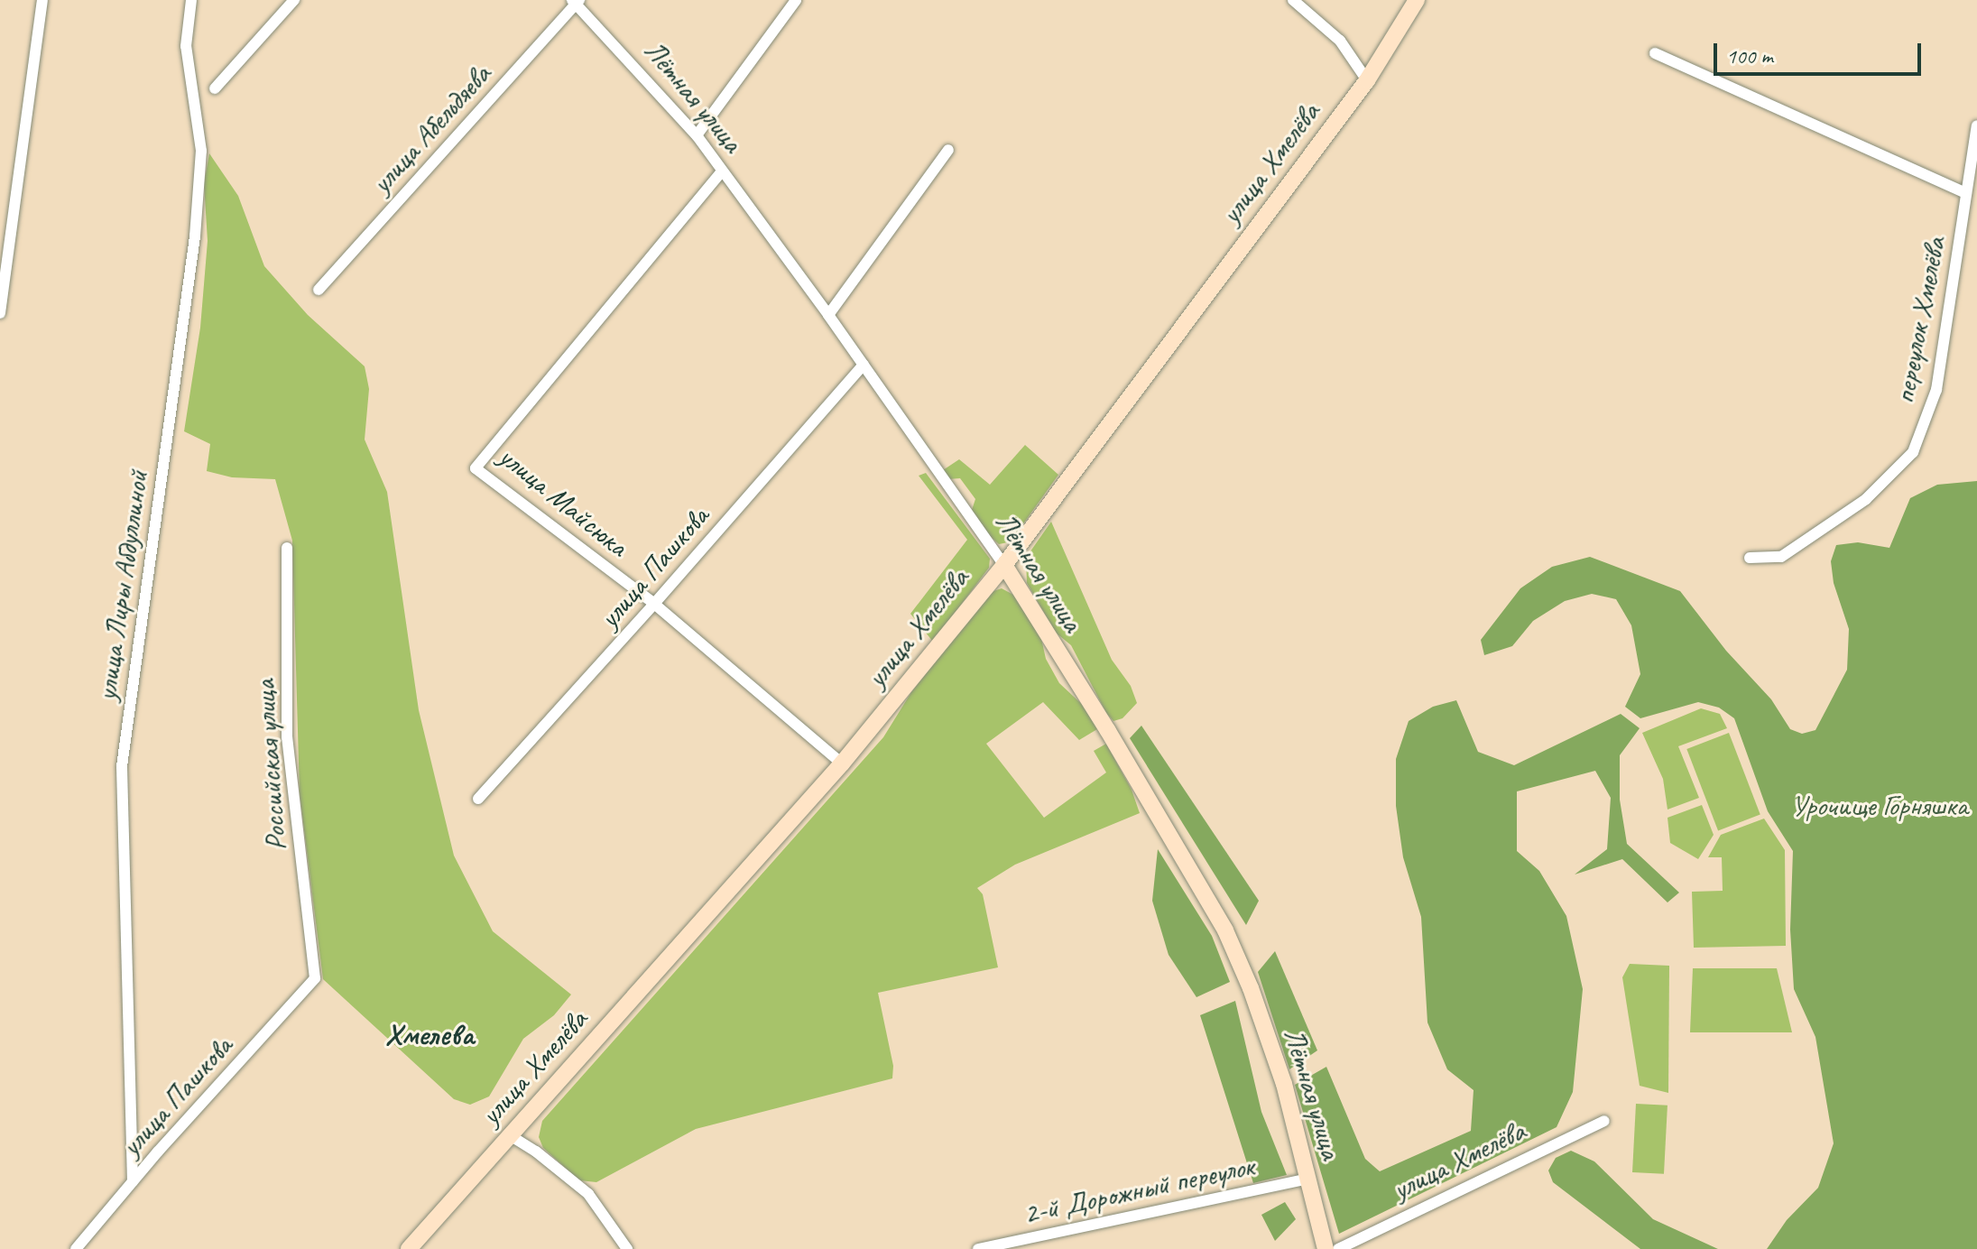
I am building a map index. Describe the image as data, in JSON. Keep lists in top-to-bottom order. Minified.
{"streets":{"main road":["Лётная улица","улица Хмелёва"],"street":["улица Абельдяева","переулок Хмелёва","улица Майсюка","улица Пашкова","улица Лиры Абдуллиной","Российская улица","2-й Дорожный переулок"]},"crossings":[["Лётная улица","улица Абельдяева"],["Лётная улица","улица Хмелёва"],["Лётная улица","улица Майсюка"],["Лётная улица","улица Пашкова"],["Лётная улица","2-й Дорожный переулок"],["улица Хмелёва","улица Майсюка"],["улица Майсюка","улица Пашкова"],["улица Пашкова","улица Лиры Абдуллиной"],["улица Пашкова","Российская улица"]],"districts":["Хмелева"],"parks":["Урочище Горняшка"],"scale_bar":"100 m"}
